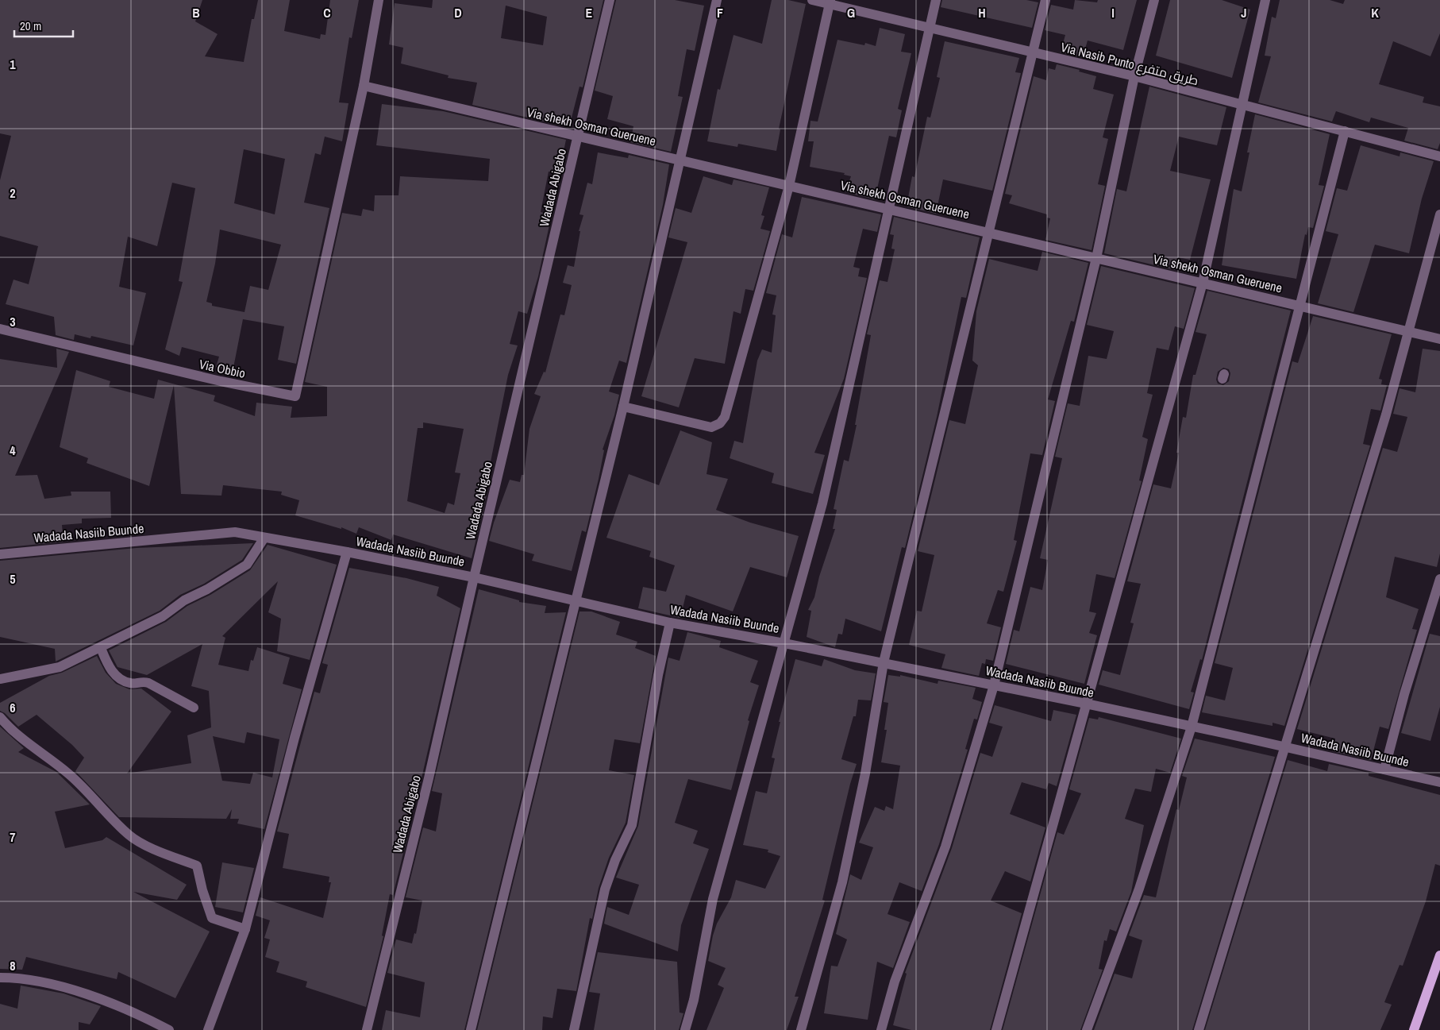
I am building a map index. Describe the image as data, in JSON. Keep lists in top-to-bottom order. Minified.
{"streets":{"street":["Via Nasib Punto طريق متفرع","Via shekh Osman Gueruene","Wadada Abigabo","Via Obbio","Wadada Nasiib Buunde"]},"crossings":[["Via shekh Osman Gueruene","Wadada Abigabo"],["Via shekh Osman Gueruene","Via Obbio"],["Wadada Abigabo","Wadada Nasiib Buunde"]],"scale_bar":"20 m","grid":{"columns":["B","C","D","E","F","G","H","I","J","K"],"rows":["1","2","3","4","5","6","7","8"]}}
